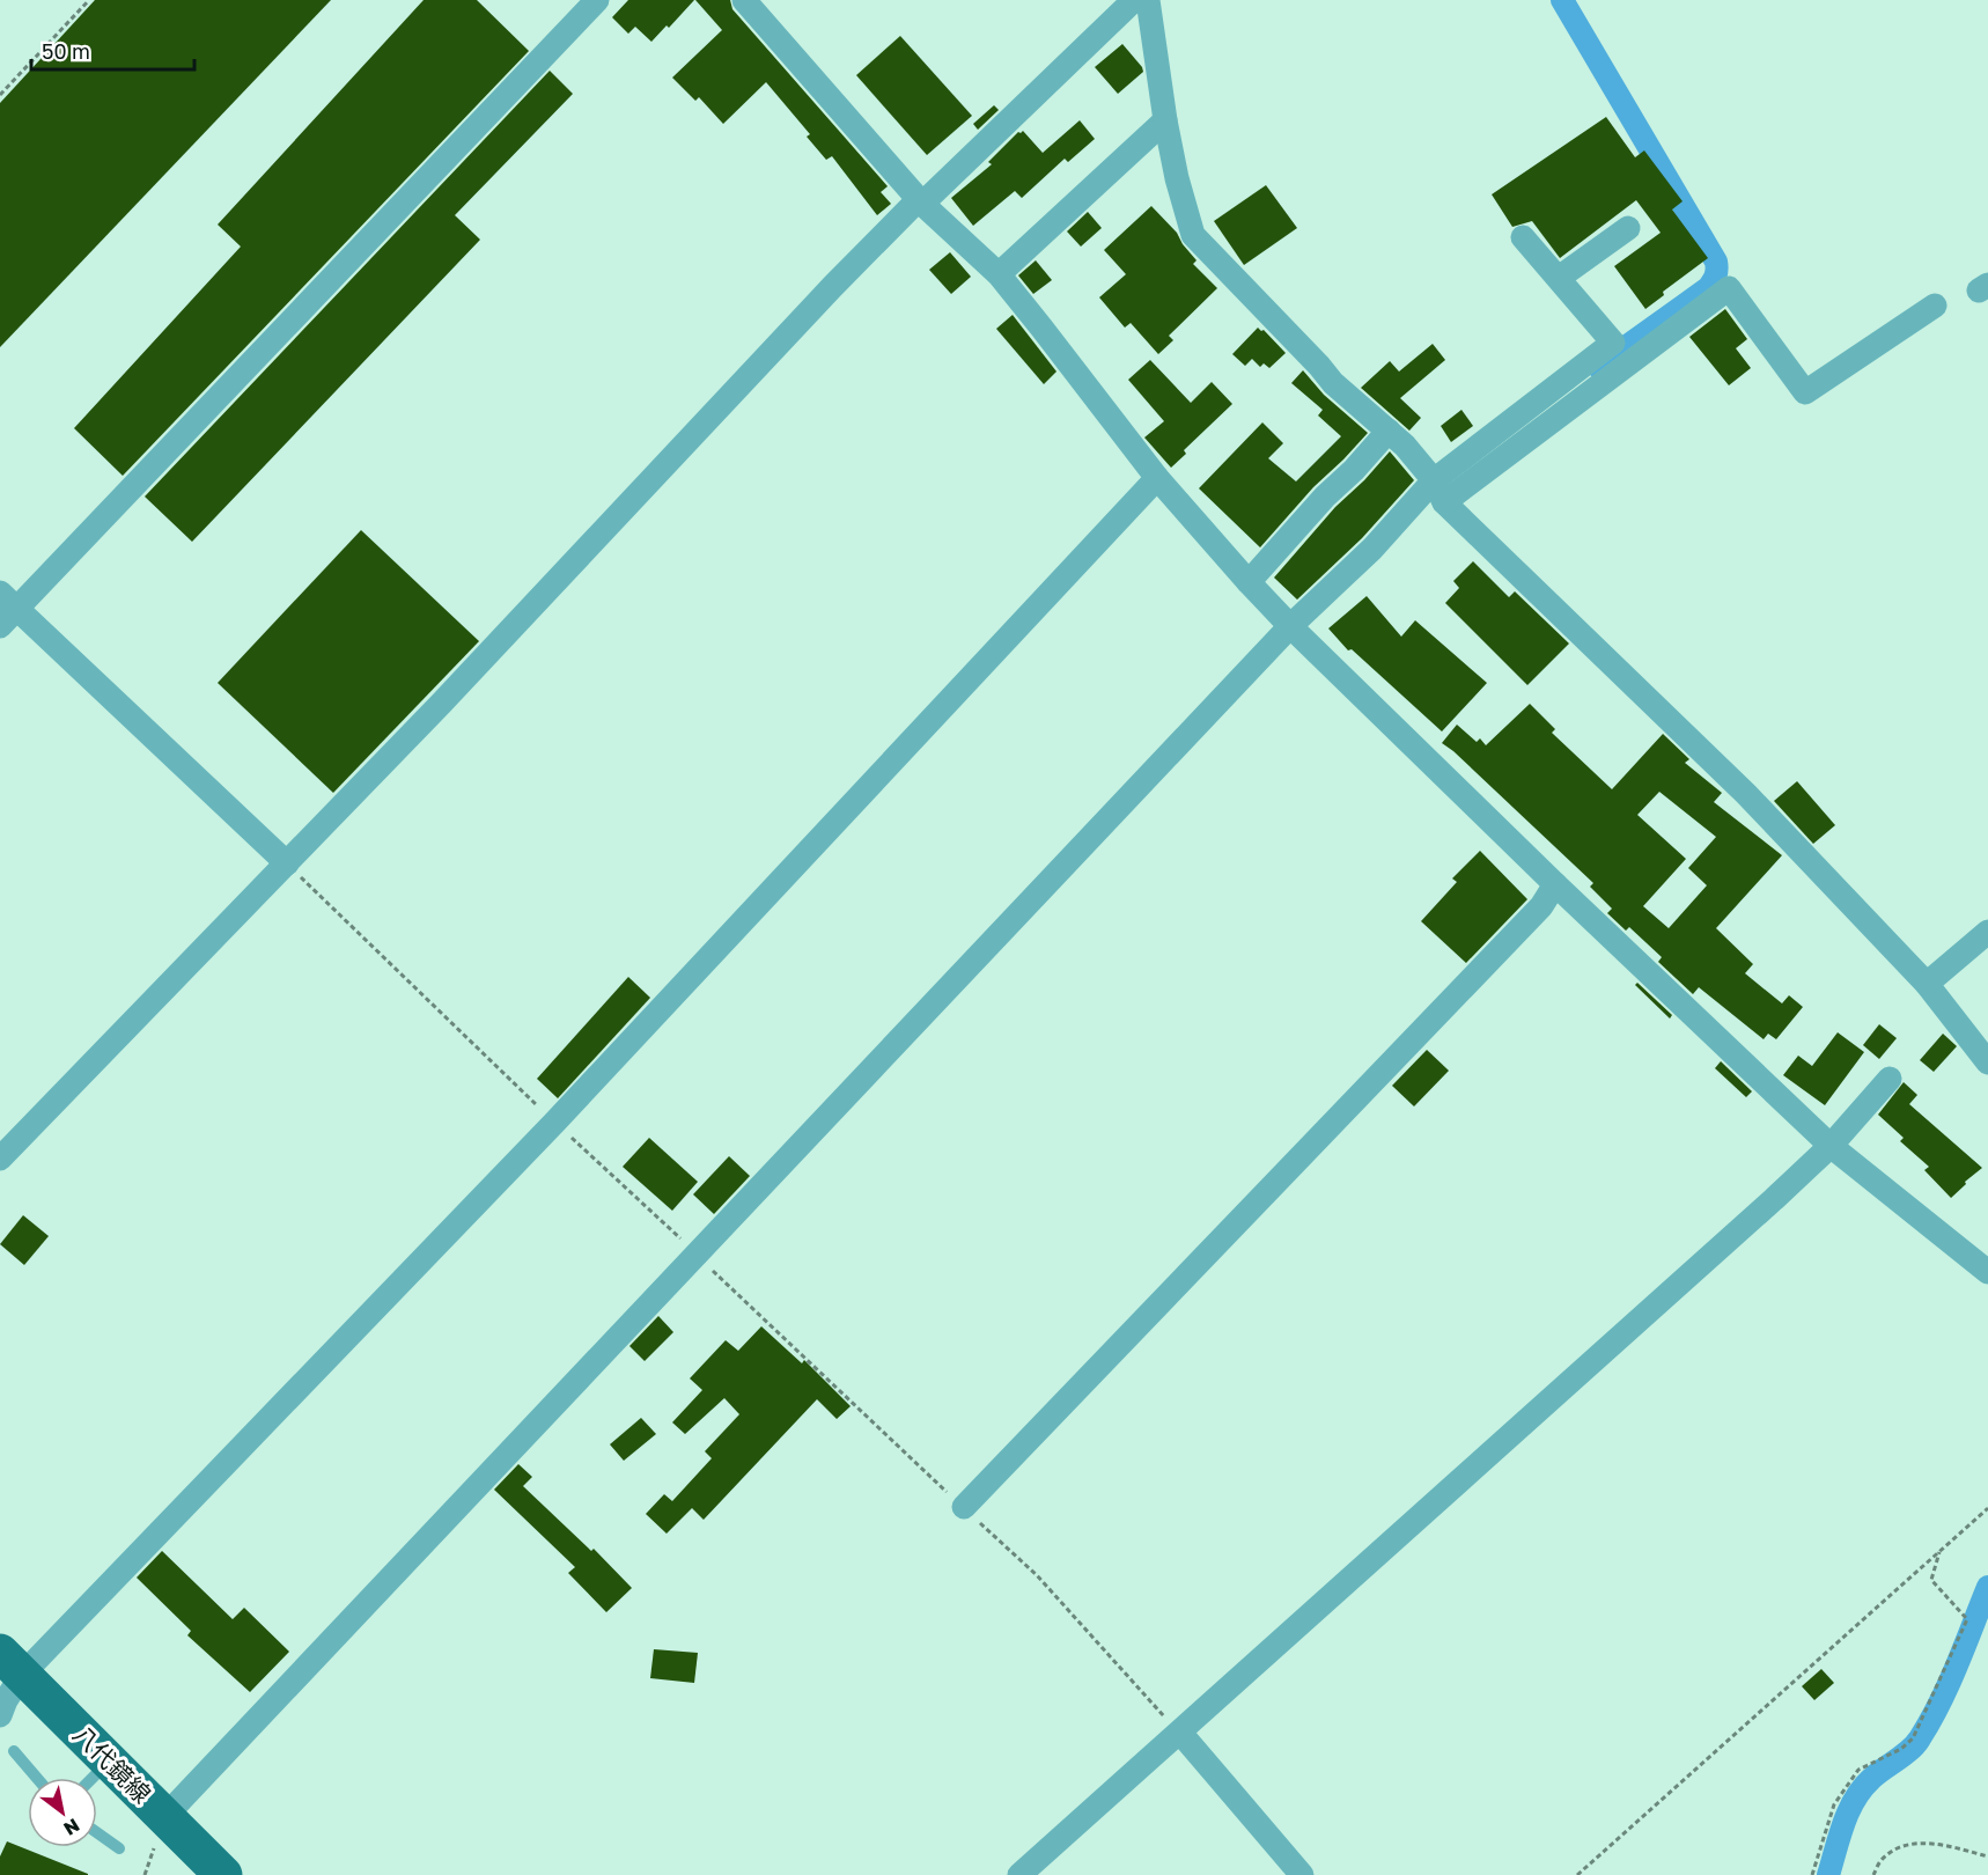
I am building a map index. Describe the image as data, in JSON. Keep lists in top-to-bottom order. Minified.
{"streets":{"main road":["八代鏡線"]},"scale_bar":"50 m","north":"bottom right"}
